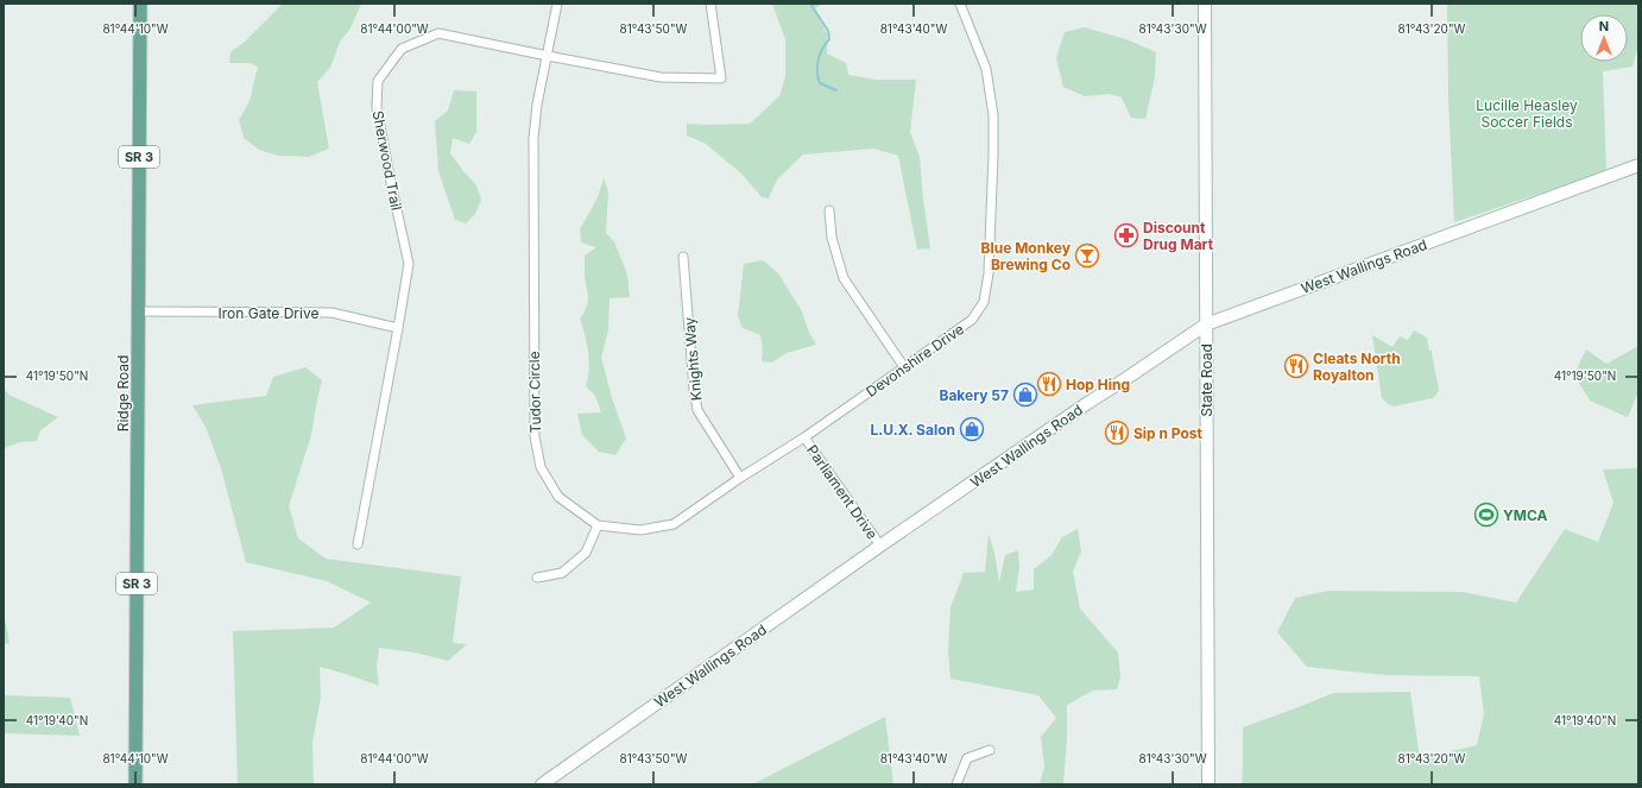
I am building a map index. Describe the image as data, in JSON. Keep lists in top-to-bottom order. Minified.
{"streets":{"main road":["SR 3","Ridge Road"],"street":["Sherwood Trail","West Wallings Road","Iron Gate Drive","Knights Way","Devonshire Drive","State Road","Tudor Circle","Parliament Drive"]},"crossings":[["Sherwood Trail","Iron Gate Drive"],["Sherwood Trail","Tudor Circle"],["West Wallings Road","State Road"],["West Wallings Road","Parliament Drive"],["Iron Gate Drive","Ridge Road"],["Knights Way","Tudor Circle"],["Devonshire Drive","Tudor Circle"],["Devonshire Drive","Parliament Drive"],["Tudor Circle","Parliament Drive"]],"parks":["Lucille Heasley Soccer Fields"],"places":{"pharmacy":["Discount Drug Mart"],"bar":["Blue Monkey Brewing Co"],"restaurant":["Cleats North Royalton","Hop Hing","Sip n Post"],"shop":["Bakery 57","L.U.X. Salon"],"sports":["YMCA"]},"north":"top","coordinates":["81°44'10\"W","81°44'00\"W","81°43'50\"W","81°43'40\"W","81°43'30\"W","81°43'20\"W","41°19'50\"N","41°19'40\"N"]}
